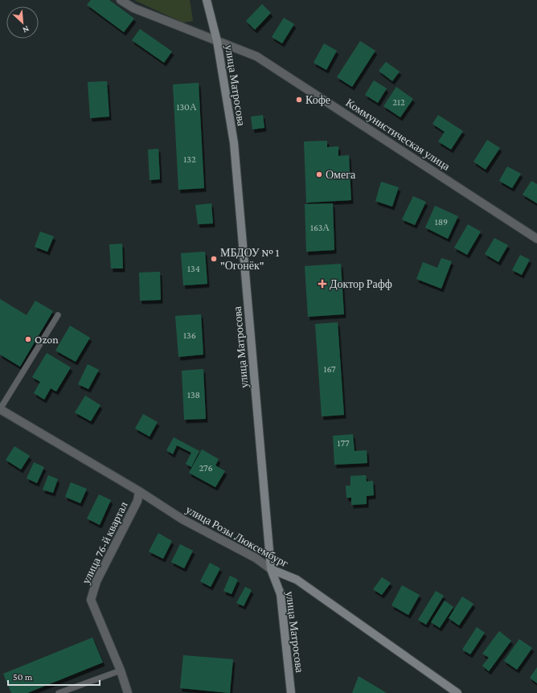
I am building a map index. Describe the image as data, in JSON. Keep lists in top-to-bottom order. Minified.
{"streets":{"street":["улица Матросова","Коммунистическая улица","улица Розы Люксембург","улица 76-й квартал"]},"crossings":[["улица Матросова","Коммунистическая улица"],["улица Матросова","улица Розы Люксембург"],["улица Розы Люксембург","улица 76-й квартал"]],"places":{"other":["Кофе","Омега","МБДОУ № 1 \"Огонёк\"","Ozon"],"health":["Доктор Рафф"]},"house_numbers":["212","130А","132","189","163А","134","136","167","138","177","276"],"scale_bar":"50 m","north":"bottom right"}
